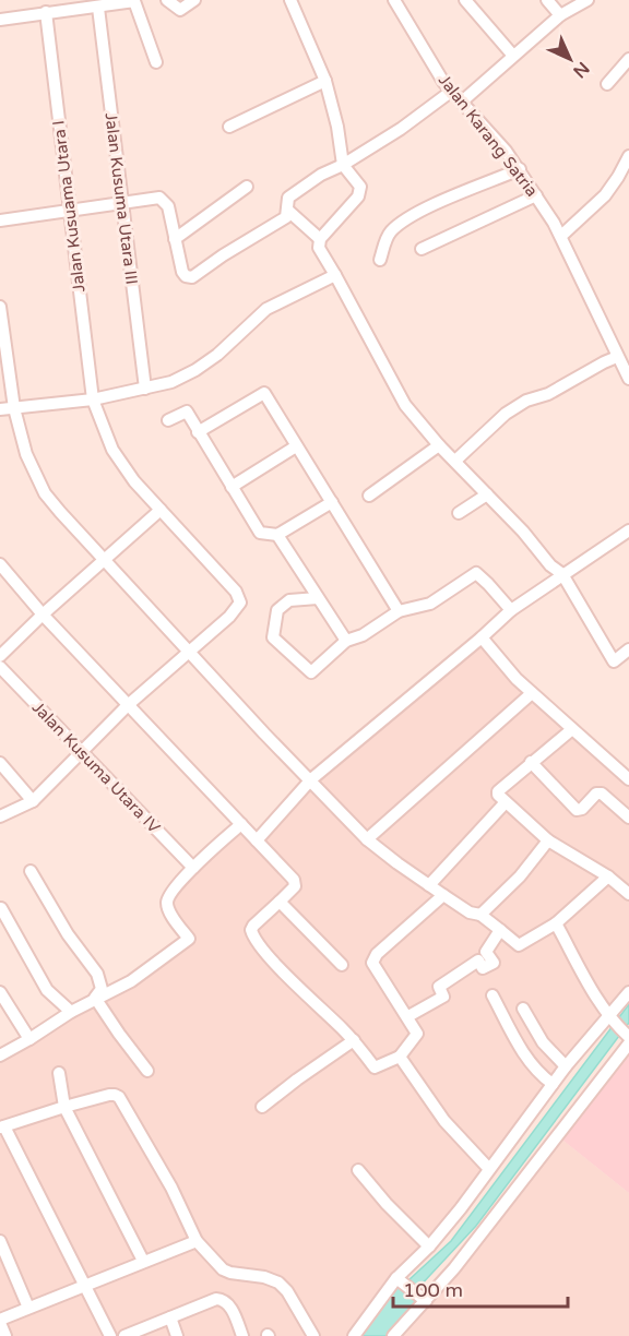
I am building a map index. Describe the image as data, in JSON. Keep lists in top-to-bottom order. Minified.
{"streets":{"street":["Jalan Karang Satria","Jalan Kusuma Utara III","Jalan Kusuama Utara I","Jalan Kusuma Utara IV"]},"crossings":[["Jalan Kusuama Utara I","Jalan Kusuma Utara IV"]],"scale_bar":"100 m","north":"bottom right"}
